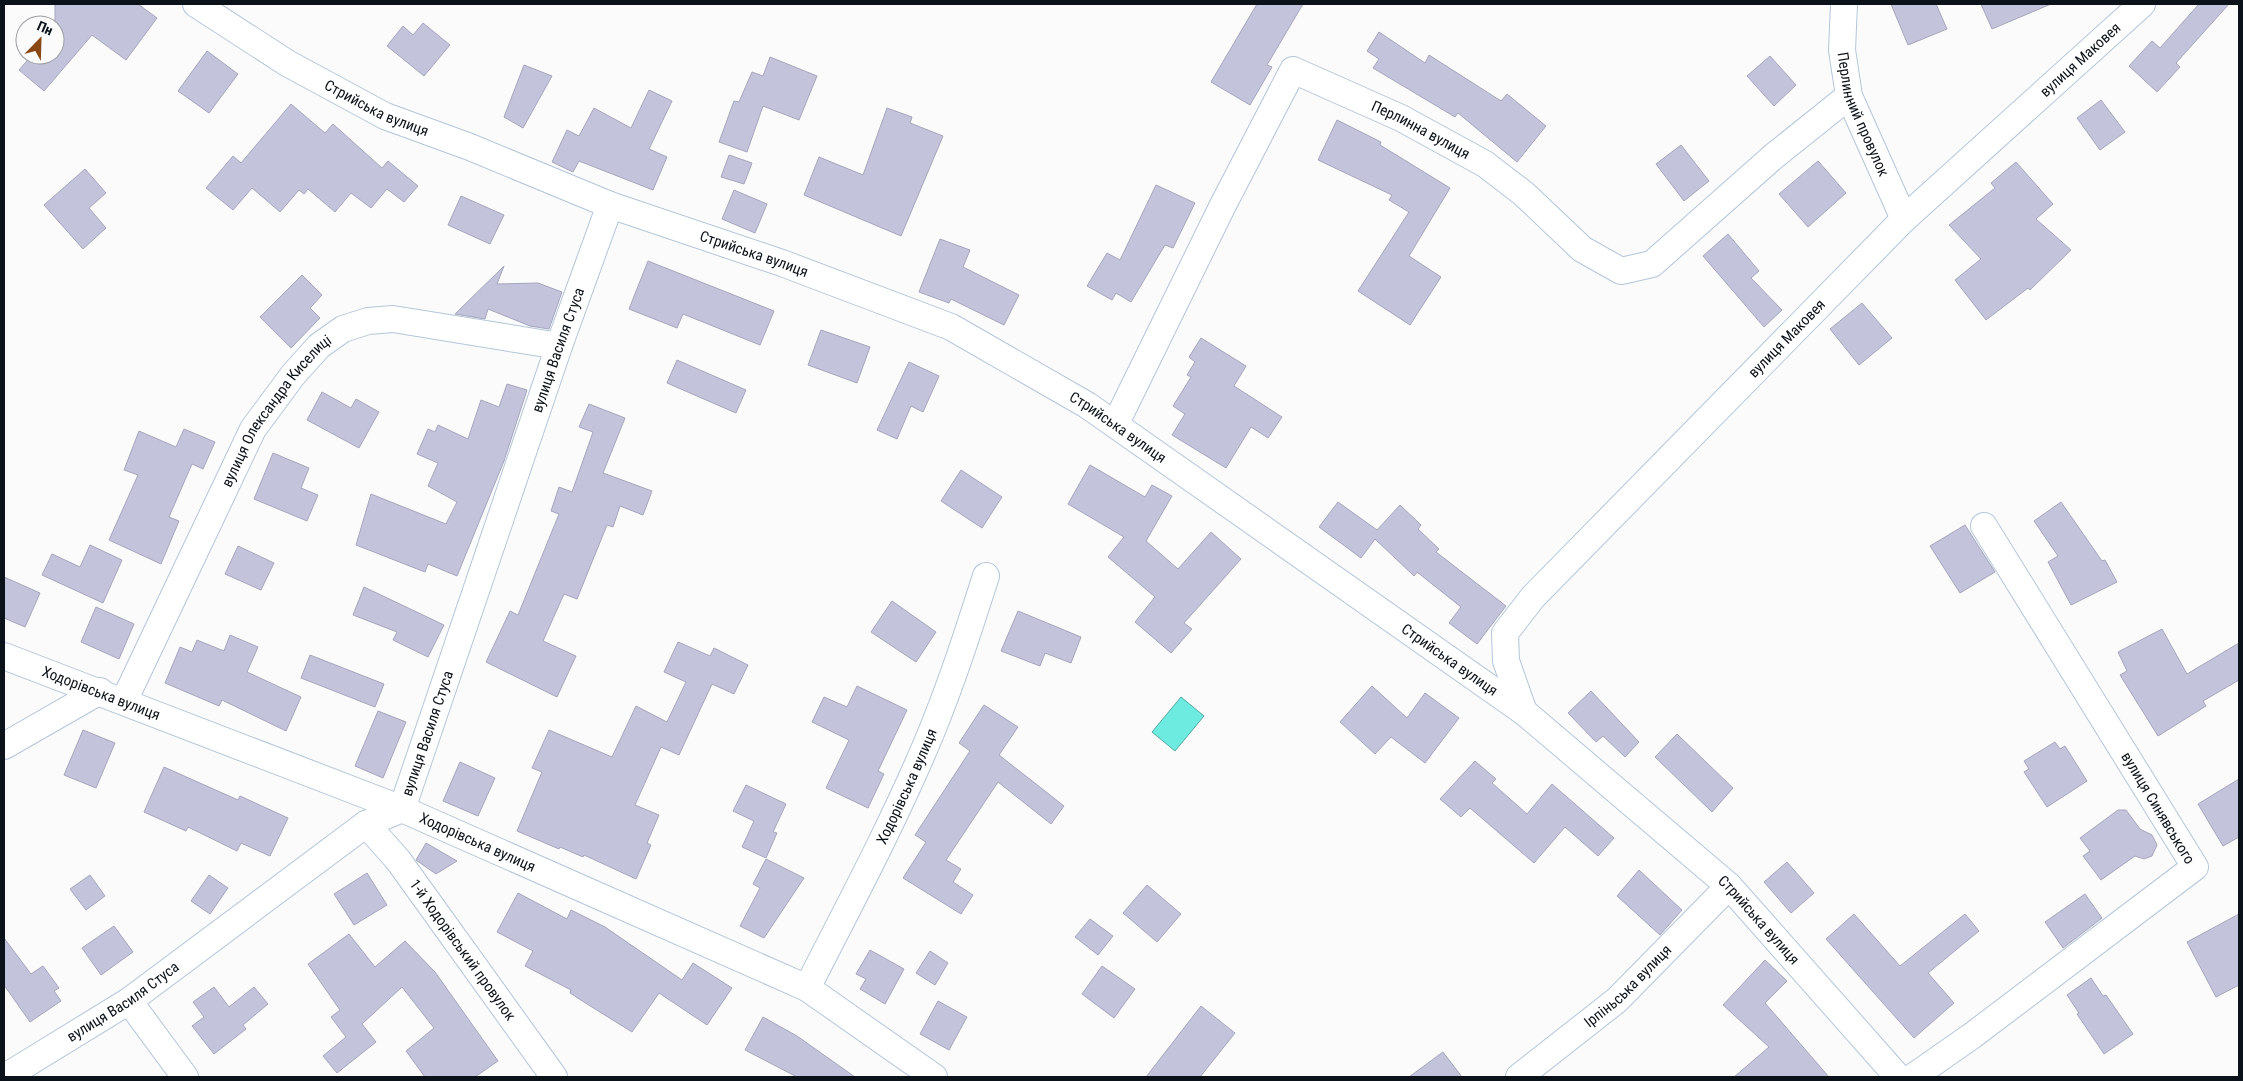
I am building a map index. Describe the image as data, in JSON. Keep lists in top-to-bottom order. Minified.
{"streets":{"street":["вулиця Маковея","Стрийська вулиця","Перлинний провулок","Перлинна вулиця","вулиця Василя Стуса","вулиця Олександра Киселиці","Ходорівська вулиця","вулиця Синявського","1-й Ходорівський провулок","Ірпіньська вулиця"]},"crossings":[["вулиця Маковея","Стрийська вулиця"],["вулиця Маковея","Перлинний провулок"],["Стрийська вулиця","Перлинна вулиця"],["Стрийська вулиця","вулиця Василя Стуса"],["Стрийська вулиця","Ірпіньська вулиця"],["Перлинний провулок","Перлинна вулиця"],["вулиця Василя Стуса","вулиця Олександра Киселиці"],["вулиця Василя Стуса","Ходорівська вулиця"],["вулиця Василя Стуса","1-й Ходорівський провулок"],["вулиця Олександра Киселиці","Ходорівська вулиця"]],"north":"top right"}
